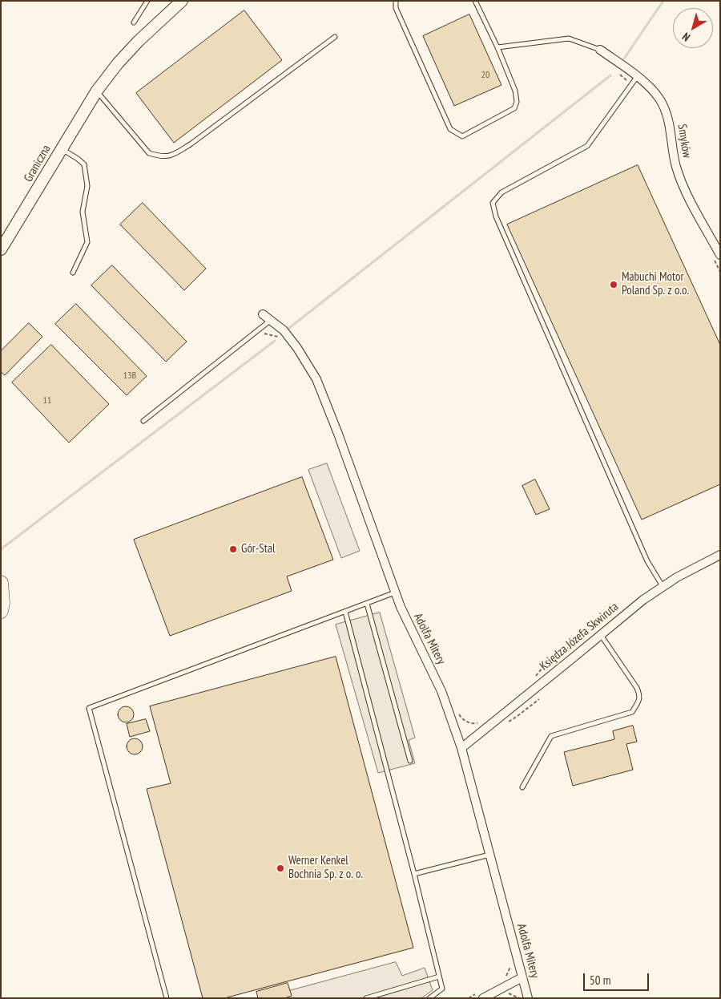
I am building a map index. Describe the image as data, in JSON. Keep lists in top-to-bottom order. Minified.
{"streets":{"main road":["Graniczna"],"street":["Smyków","Księdza Józefa Skwiruta","Adolfa Mitery"]},"crossings":[["Księdza Józefa Skwiruta","Adolfa Mitery"]],"places":["Mabuchi Motor Poland Sp. z o.o.","Gór-Stal","Werner Kenkel Bochnia Sp. z o. o."],"house_numbers":["20","13B","11"],"scale_bar":"50 m","north":"bottom left"}
